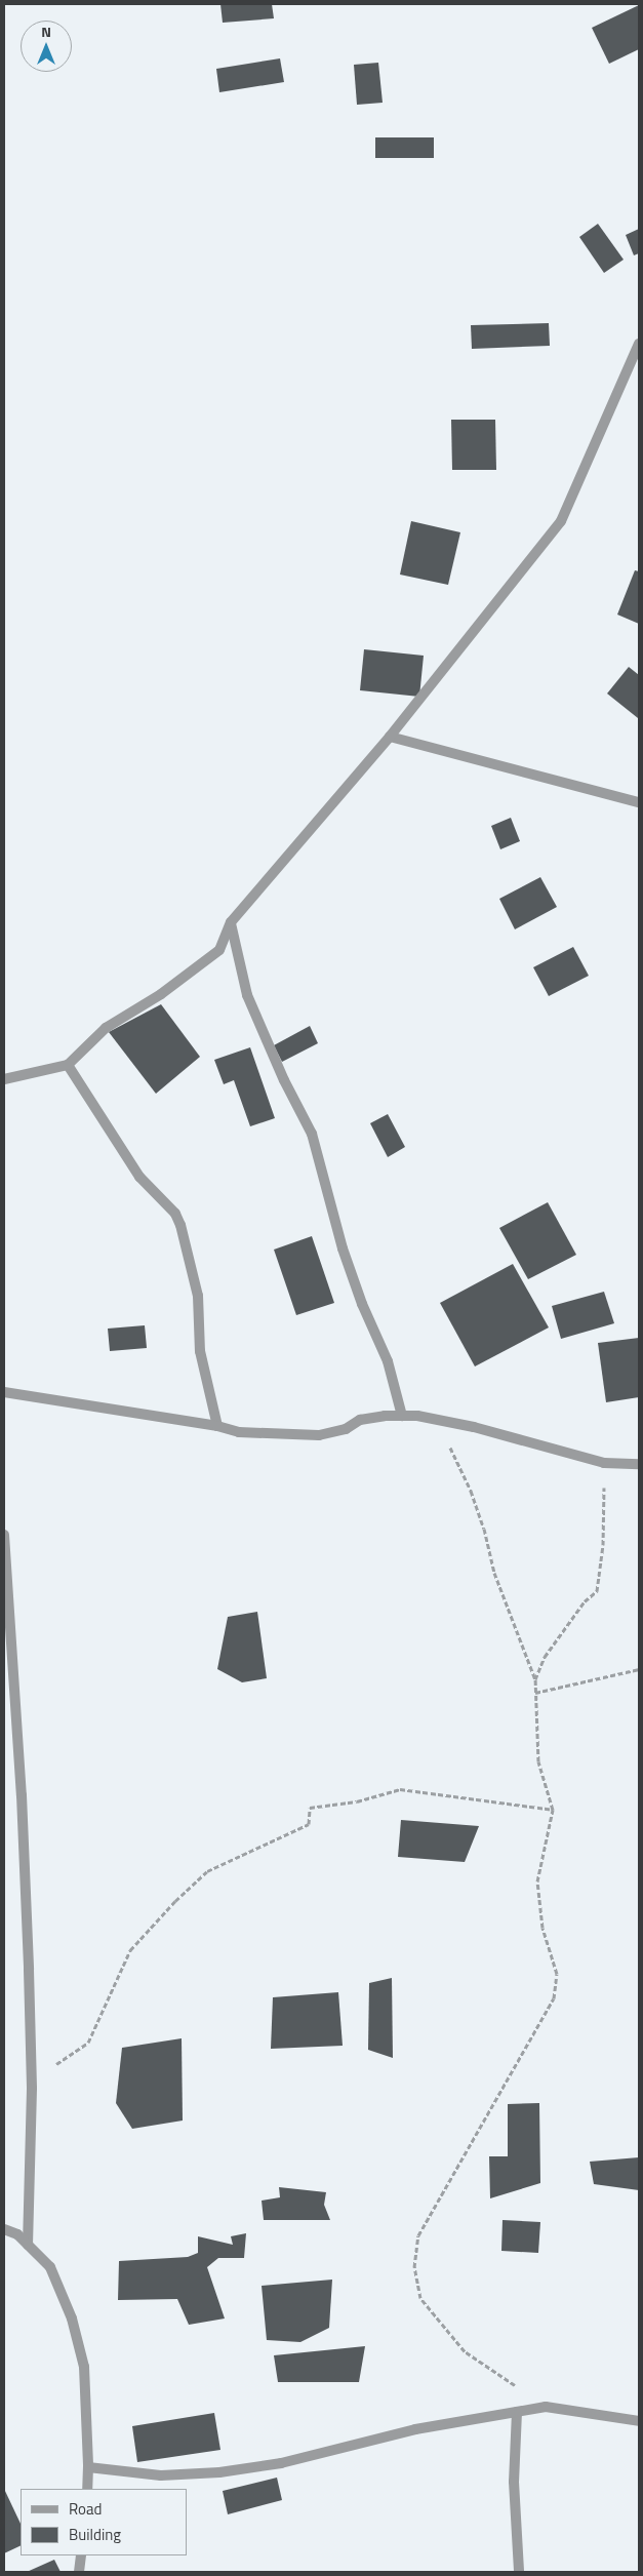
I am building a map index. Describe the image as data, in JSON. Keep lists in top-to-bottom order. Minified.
{"legend":["Road","Building"],"north":"top"}
